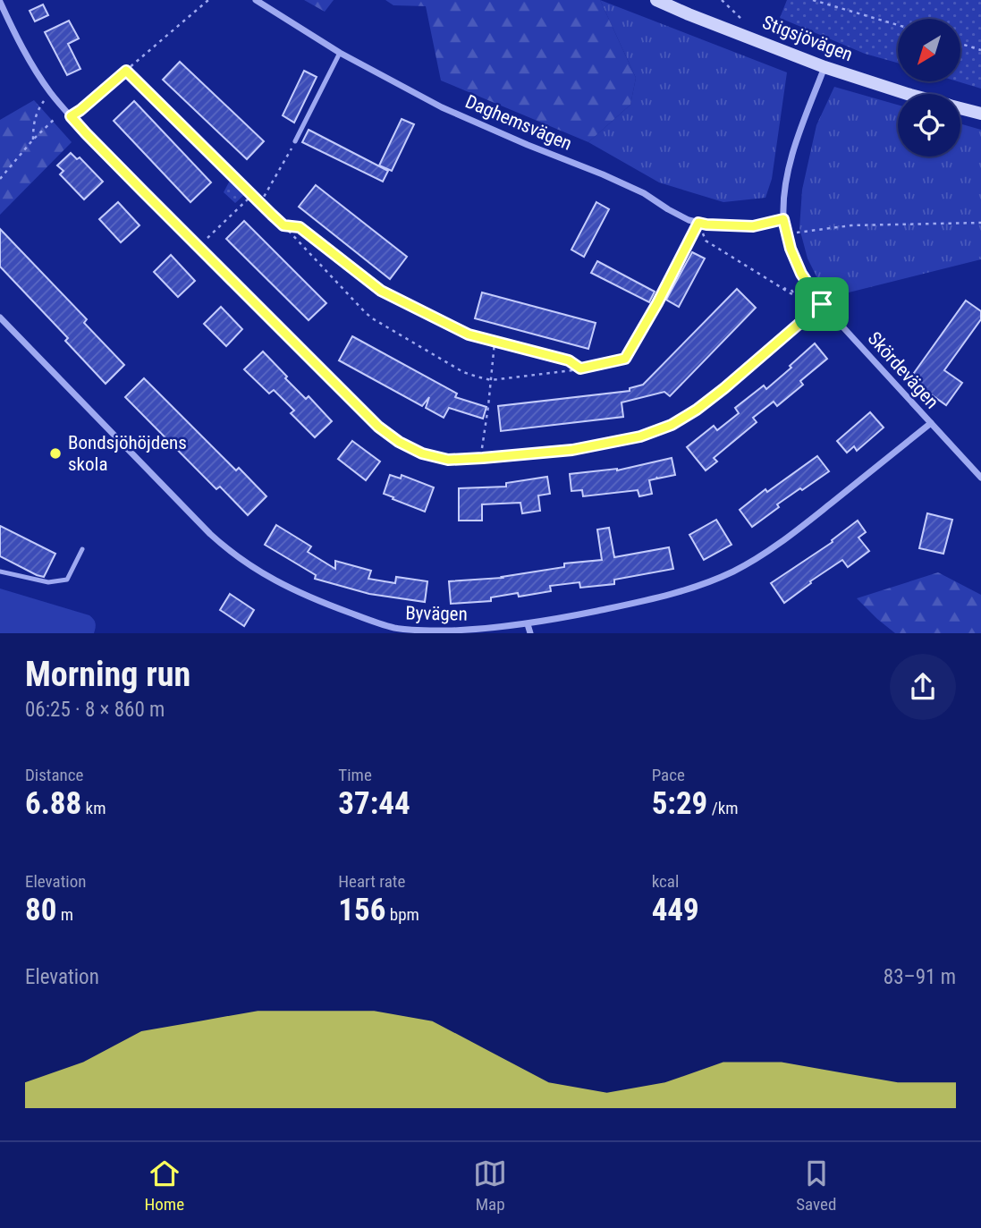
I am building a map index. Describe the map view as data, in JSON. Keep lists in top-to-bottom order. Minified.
{"streets":{"main road":["Stigsjövägen"],"street":["Daghemsvägen","Skördevägen","Byvägen"]},"crossings":[["Stigsjövägen","Skördevägen"],["Daghemsvägen","Skördevägen"],["Skördevägen","Byvägen"]],"places":["Bondsjöhöjdens skola"],"north":"bottom left","page":{"heading":["Morning run","06:25 · 8 × 860 m"],"stats":[["Distance","6.88 km"],["Time","37:44"],["Pace","5:29 /km"],["Elevation","80 m"],["Heart rate","156 bpm"],["kcal","449"]],"chart":["Elevation","83–91 m"],"tabs":["Home","Map","Saved"]}}
